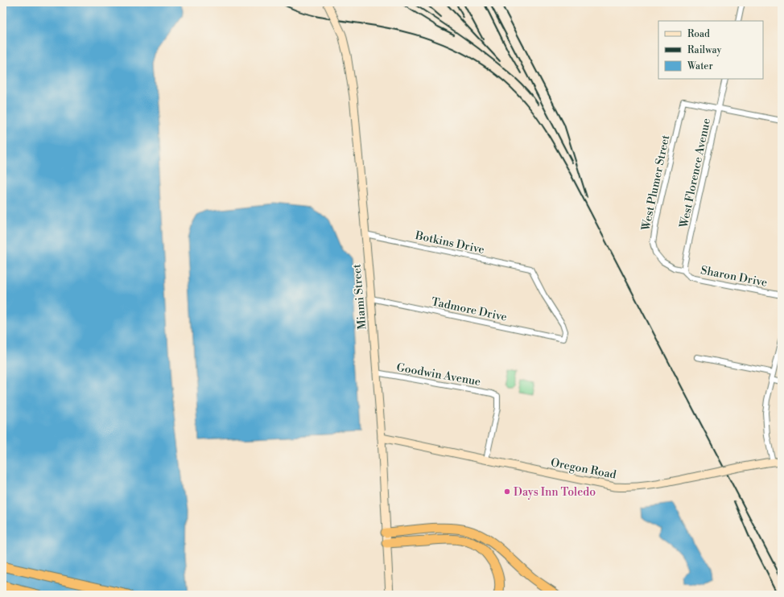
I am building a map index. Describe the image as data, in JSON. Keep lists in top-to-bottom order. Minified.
{"streets":{"main road":["Miami Street","Oregon Road"],"street":["West Florence Avenue","West Plumer Street","Botkins Drive","Sharon Drive","Tadmore Drive","Goodwin Avenue"]},"crossings":[["West Florence Avenue","West Plumer Street"],["West Florence Avenue","Sharon Drive"],["West Plumer Street","Sharon Drive"],["Botkins Drive","Miami Street"],["Botkins Drive","Tadmore Drive"],["Miami Street","Tadmore Drive"],["Miami Street","Goodwin Avenue"],["Miami Street","Oregon Road"],["Goodwin Avenue","Oregon Road"]],"places":["Days Inn Toledo"],"legend":["Road","Railway","Water"]}
